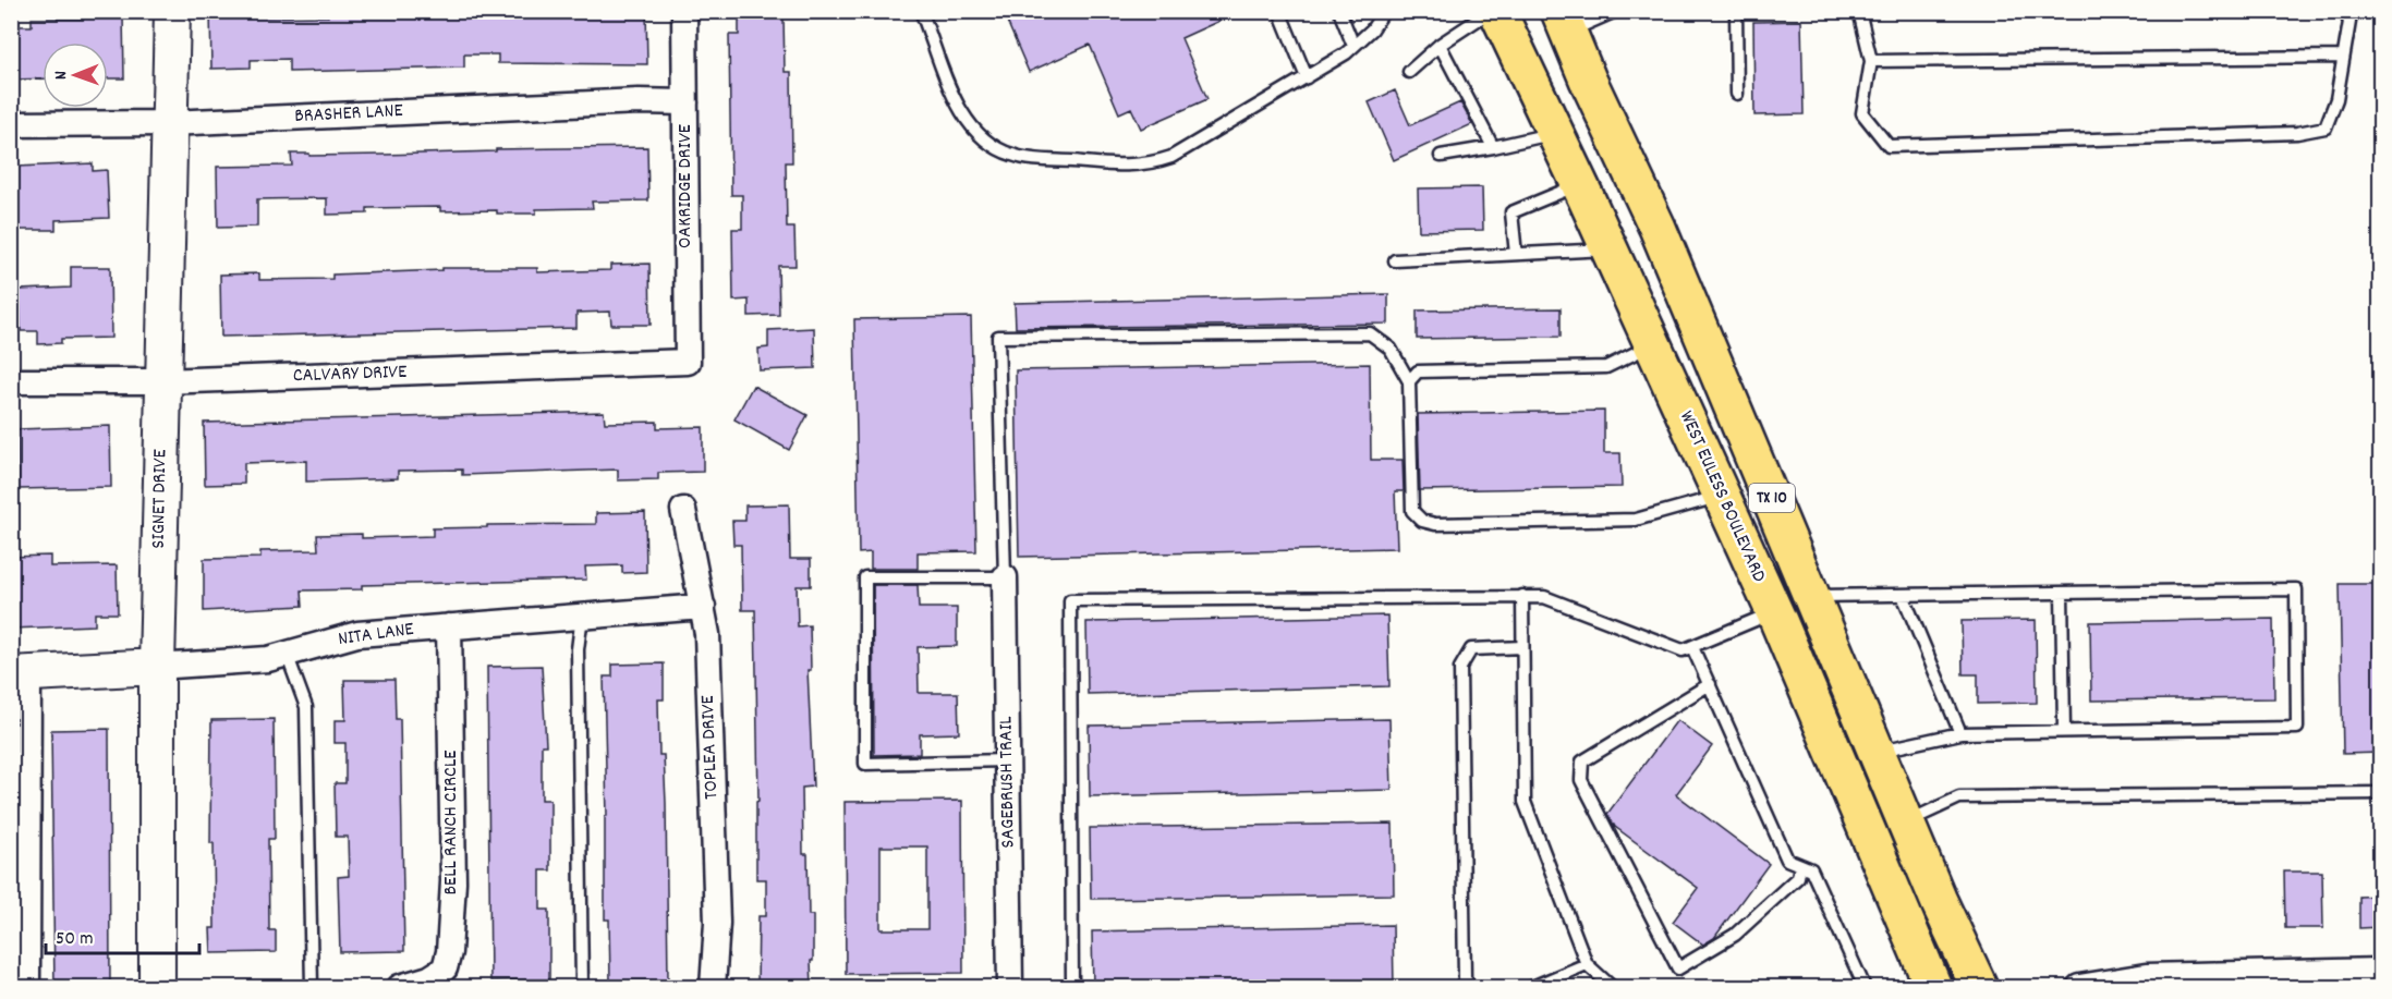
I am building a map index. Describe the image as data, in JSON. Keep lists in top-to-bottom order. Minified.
{"streets":{"main road":["WEST EULESS BOULEVARD","TX 10"],"street":["BRASHER LANE","OAKRIDGE DRIVE","CALVARY DRIVE","SIGNET DRIVE","NITA LANE","TOPLEA DRIVE","SAGEBRUSH TRAIL","BELL RANCH CIRCLE"]},"crossings":[["BRASHER LANE","OAKRIDGE DRIVE"],["BRASHER LANE","SIGNET DRIVE"],["OAKRIDGE DRIVE","CALVARY DRIVE"],["CALVARY DRIVE","SIGNET DRIVE"],["SIGNET DRIVE","NITA LANE"],["NITA LANE","TOPLEA DRIVE"],["NITA LANE","BELL RANCH CIRCLE"]],"scale_bar":"50 m","north":"left"}
